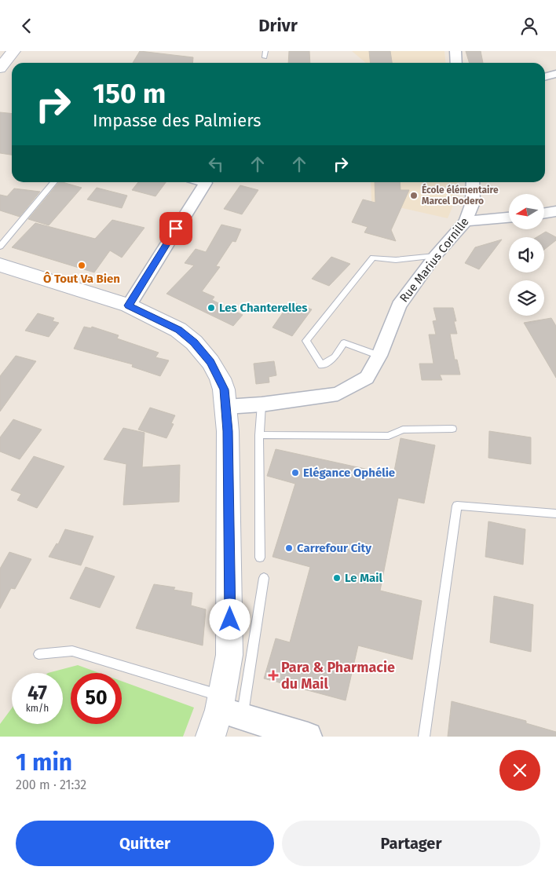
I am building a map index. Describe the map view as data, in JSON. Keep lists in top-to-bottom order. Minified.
{"streets":{"street":["Rue Marius Cornille"]},"places":{"other":["École élémentaire Marcel Dodero","Ô Tout Va Bien","Les Chanterelles","Elégance Ophélie","Carrefour City","Le Mail"],"health":["Para & Pharmacie du Mail"]},"north":"left","page":{"header":"Drivr","turn":["150 m","Impasse des Palmiers"],"speed":"47 km/h","limit":"50","heading":["1 min","200 m · 21:32"],"buttons":["Quitter","Partager"]}}
